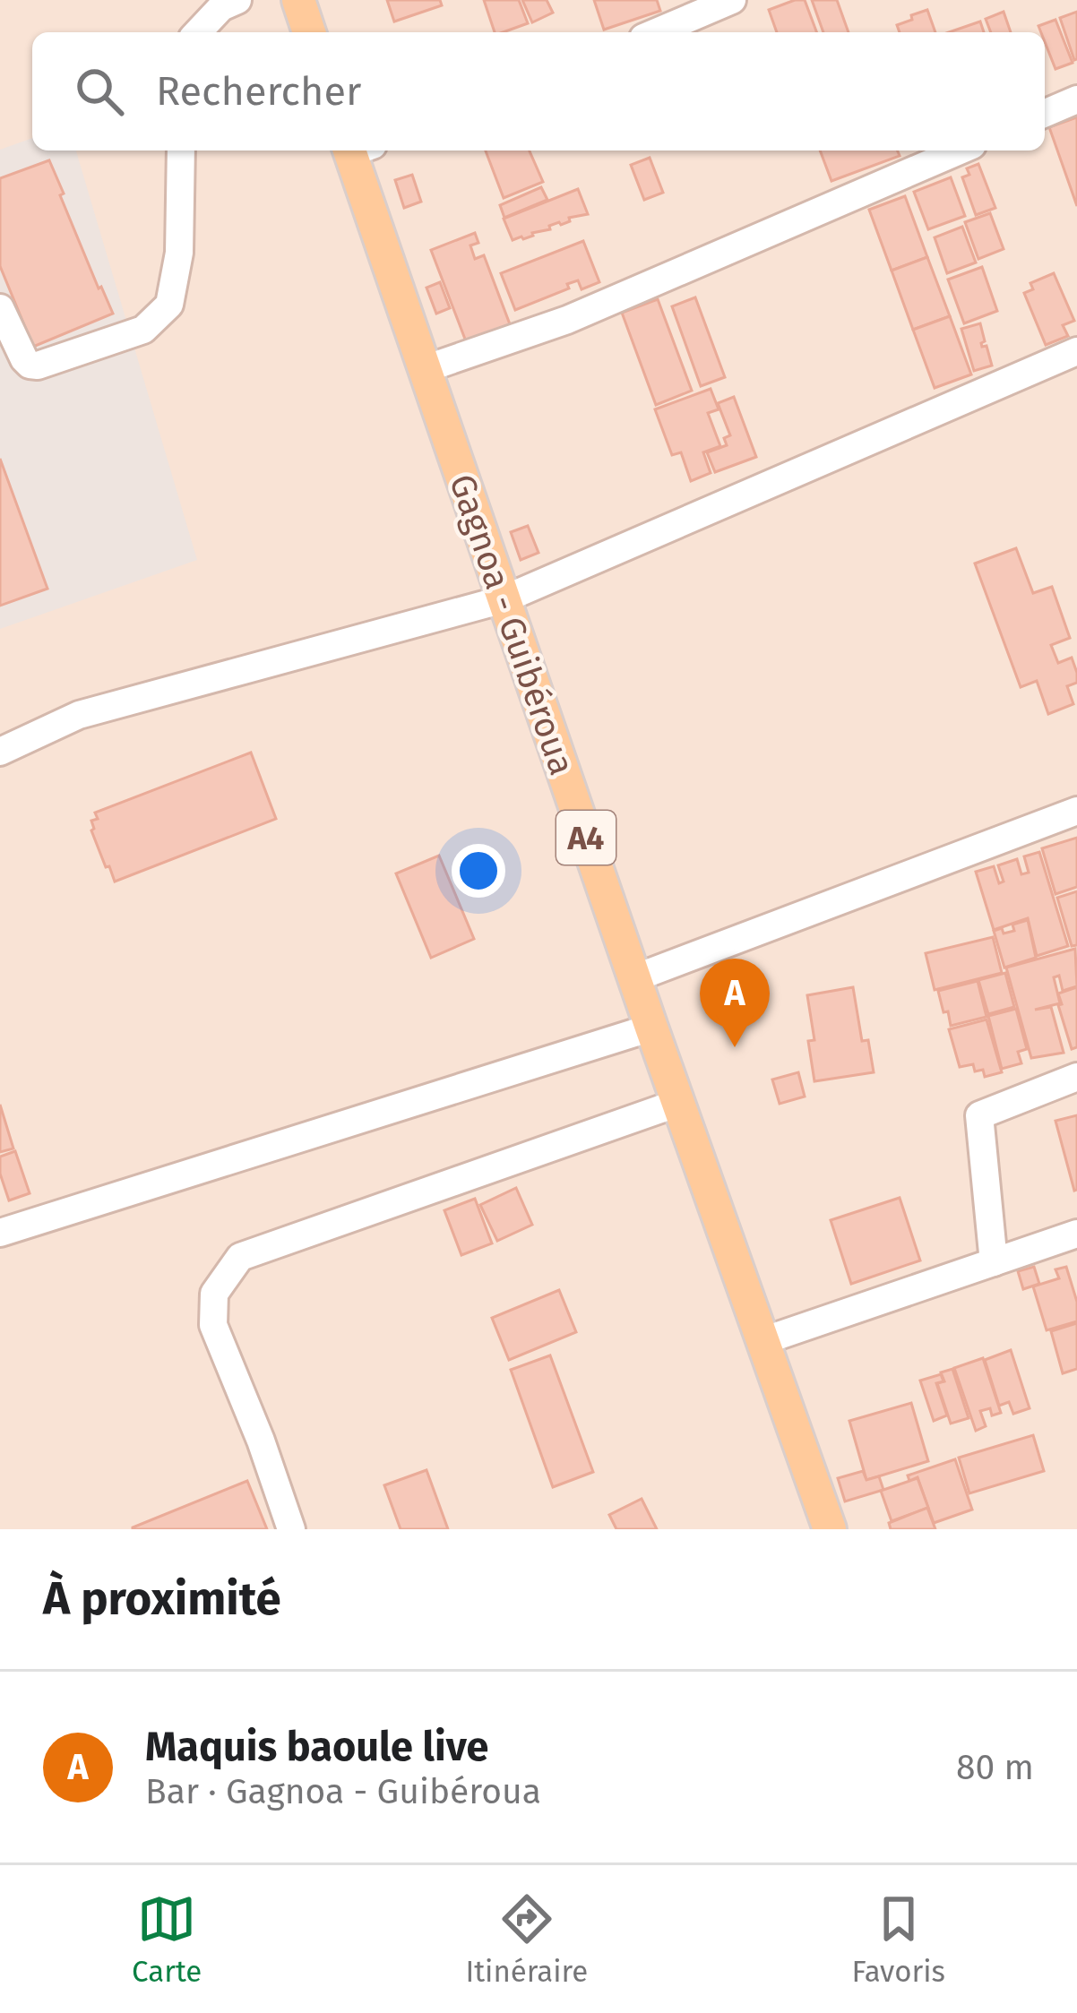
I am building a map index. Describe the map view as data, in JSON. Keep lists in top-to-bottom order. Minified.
{"streets":{"main road":["Gagnoa - Guibéroua","A4"]},"page":{"search":"Rechercher","pins":"A","heading":"À proximité","list":[{"mark":"A","name":"Maquis baoule live","note":"Bar · Gagnoa - Guibéroua","value":"80 m"}],"nav":["Carte","Itinéraire","Favoris"]}}
